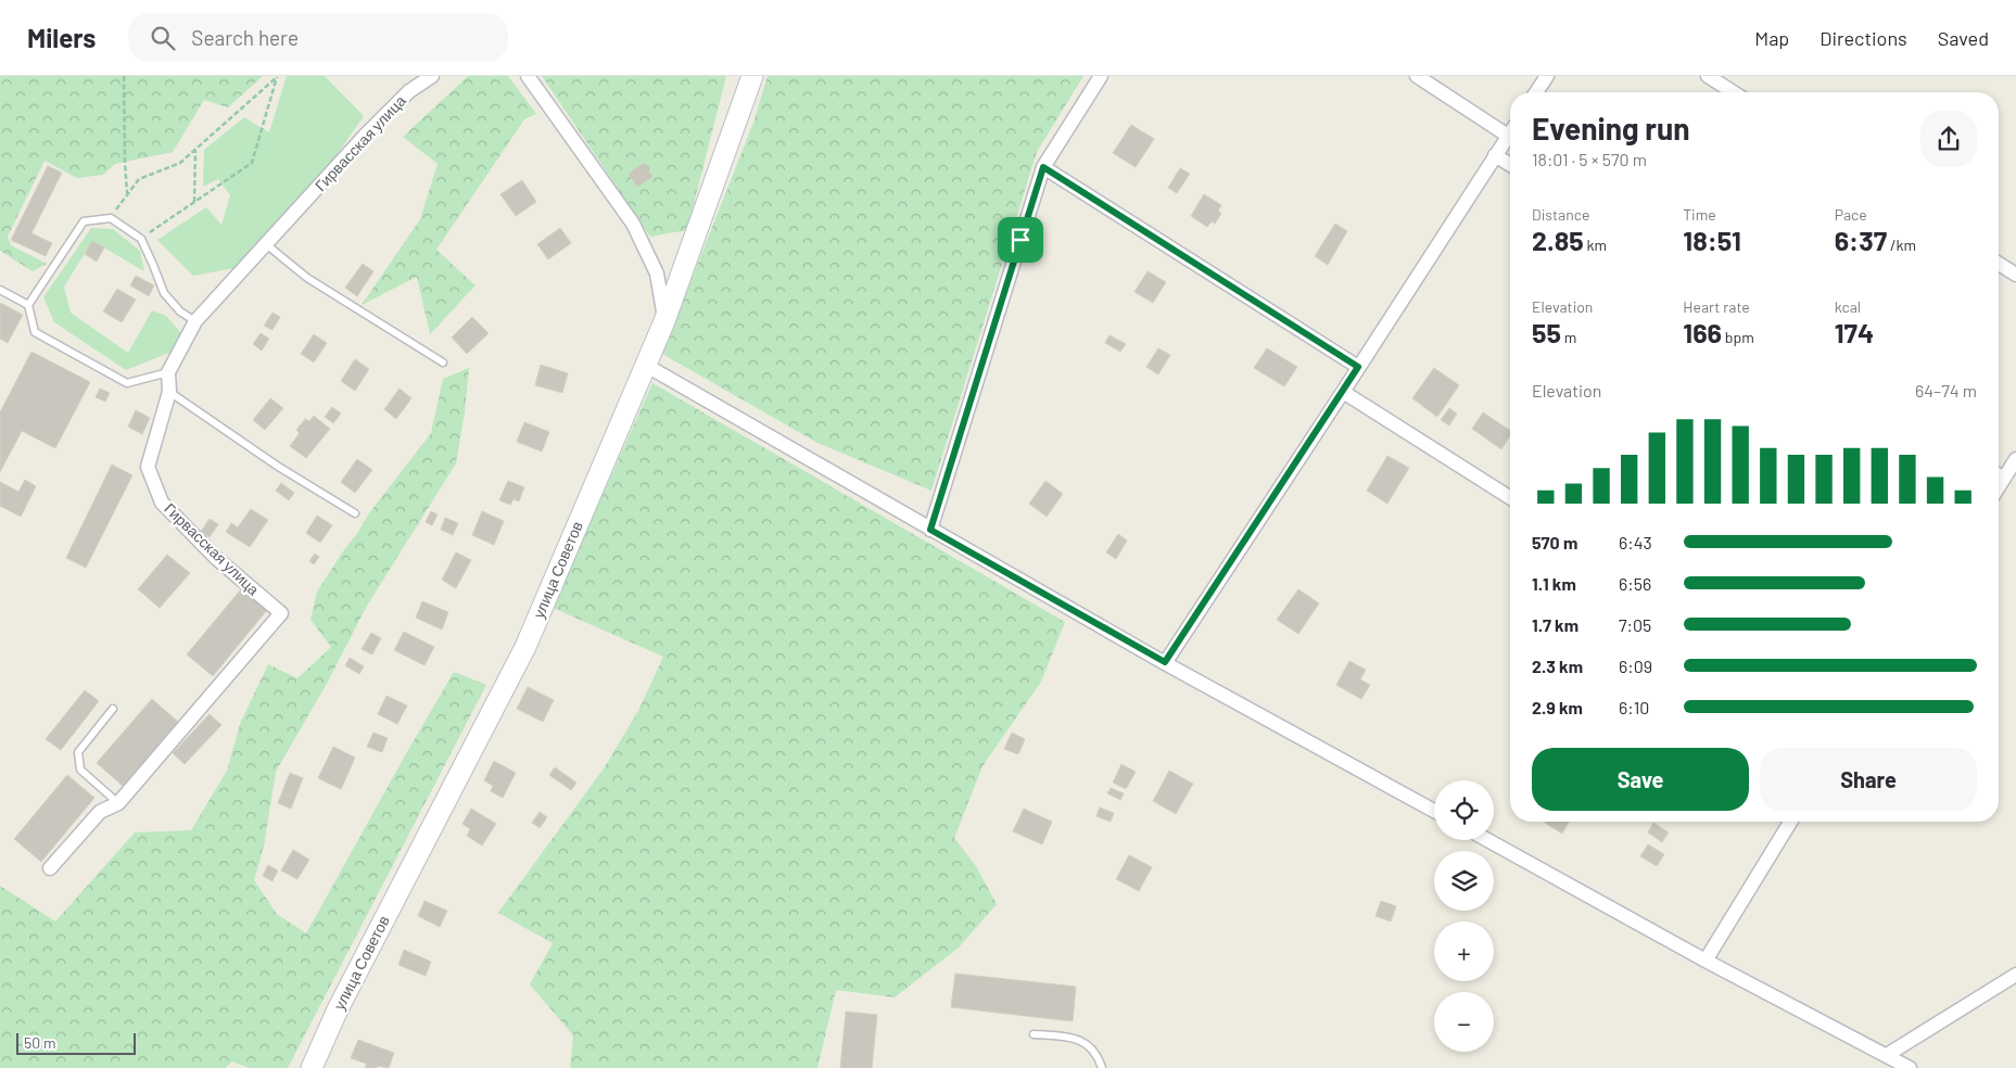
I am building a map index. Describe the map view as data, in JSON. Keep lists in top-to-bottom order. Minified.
{"streets":{"main road":["улица Советов"],"street":["Гирвасская улица"]},"scale_bar":"50 m","page":{"header":"Milers","search":"Search here","nav":["Map","Directions","Saved"],"heading":["Evening run","18:01 · 5 × 570 m"],"stats":[["Distance","2.85 km"],["Time","18:51"],["Pace","6:37 /km"],["Elevation","55 m"],["Heart rate","166 bpm"],["kcal","174"]],"chart":["Elevation","64–74 m"],"list":[{"name":"570 m","note":"6:43"},{"name":"1.1 km","note":"6:56"},{"name":"1.7 km","note":"7:05"},{"name":"2.3 km","note":"6:09"},{"name":"2.9 km","note":"6:10"}],"buttons":["Save","Share"],"map_buttons":["+","−"],"scale":"50 m"}}
